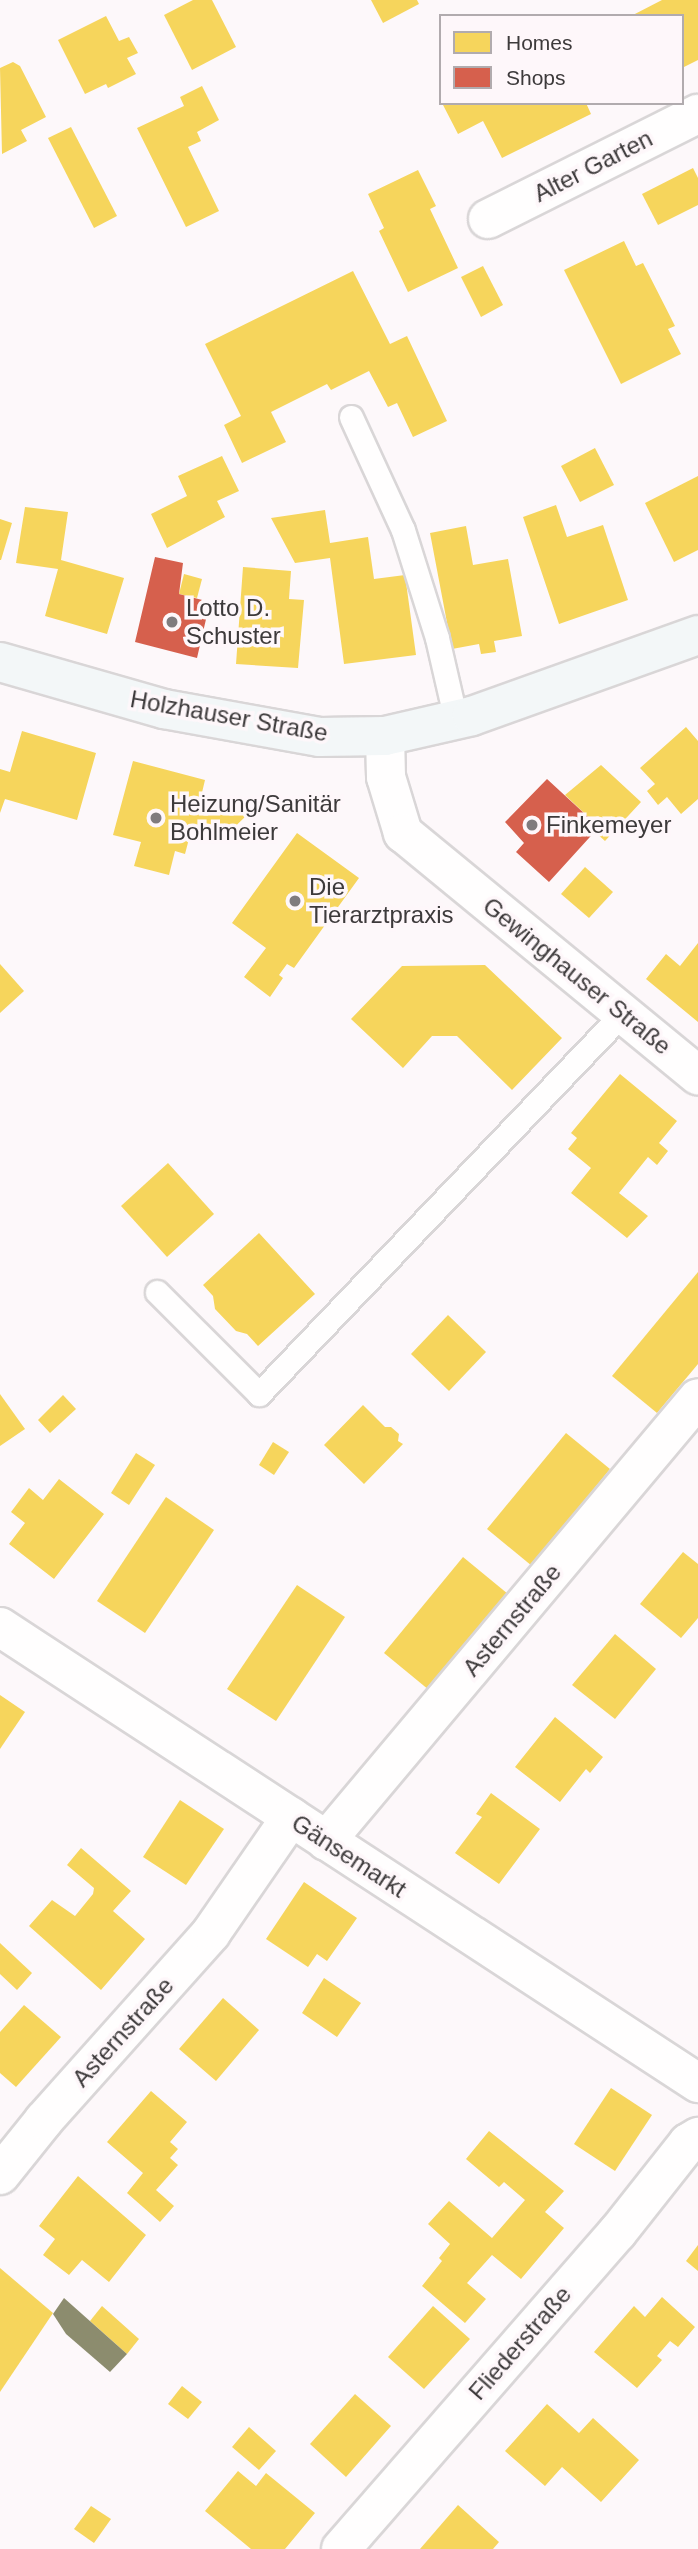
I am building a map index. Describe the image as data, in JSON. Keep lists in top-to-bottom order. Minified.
{"streets":{"street":["Alter Garten","Holzhauser Straße","Gewinghauser Straße","Asternstraße","Gänsemarkt","Fliederstraße"]},"crossings":[["Holzhauser Straße","Gewinghauser Straße"],["Asternstraße","Gänsemarkt"]],"places":["Lotto D. Schuster","Heizung/Sanitär Bohlmeier","Finkemeyer","Die Tierarztpraxis"],"legend":["Homes","Shops"]}
